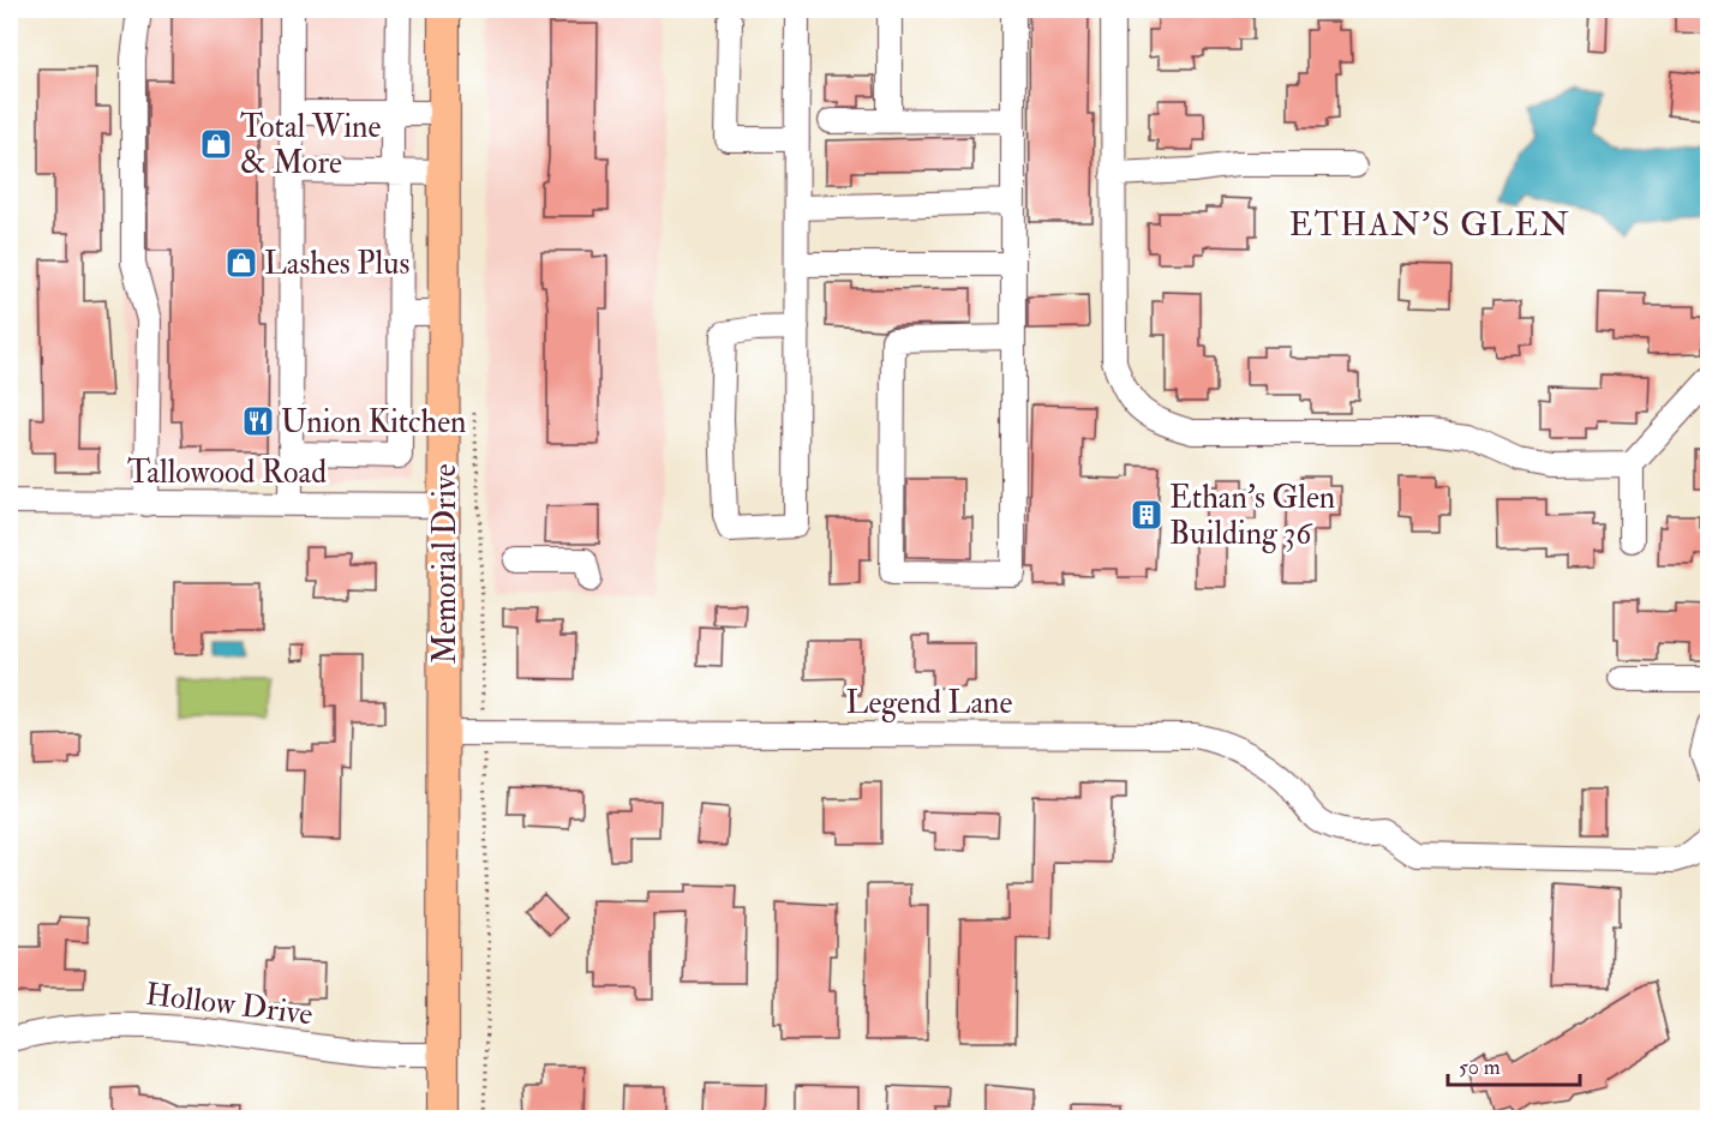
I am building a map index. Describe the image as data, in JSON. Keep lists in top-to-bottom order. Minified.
{"streets":{"main road":["Memorial Drive"],"street":["Tallowood Road","Legend Lane","Hollow Drive"]},"crossings":[["Tallowood Road","Memorial Drive"],["Memorial Drive","Legend Lane"],["Memorial Drive","Hollow Drive"]],"districts":["ETHAN'S GLEN"],"places":{"shop":["Total Wine & More","Lashes Plus"],"restaurant":["Union Kitchen"],"building":["Ethan's Glen Building 36"]},"scale_bar":"50 m"}
